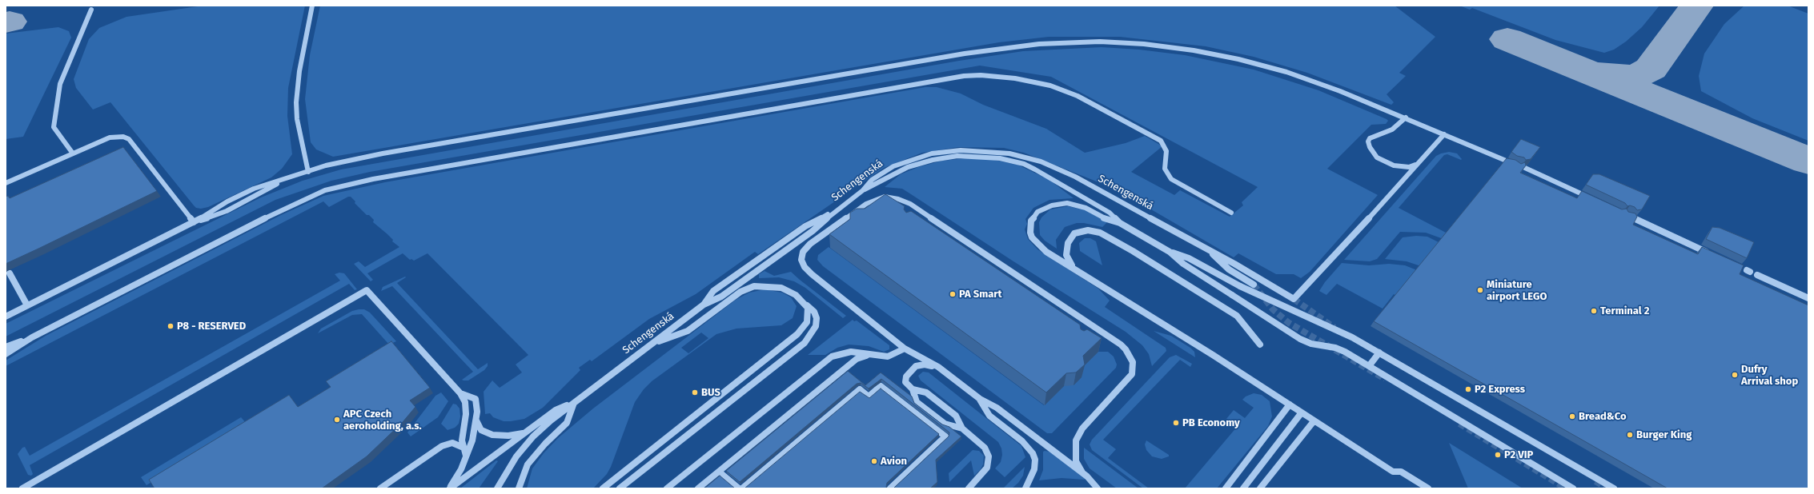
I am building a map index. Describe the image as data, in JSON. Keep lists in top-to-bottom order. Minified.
{"streets":{"street":["Schengenská"]},"places":["Miniature airport LEGO","PA Smart","Terminal 2","P8 - RESERVED","Dufry Arrival shop","P2 Express","BUS","Bread&Co","APC Czech aeroholding, a.s.","PB Economy","Burger King","P2 VIP","Avion"]}
